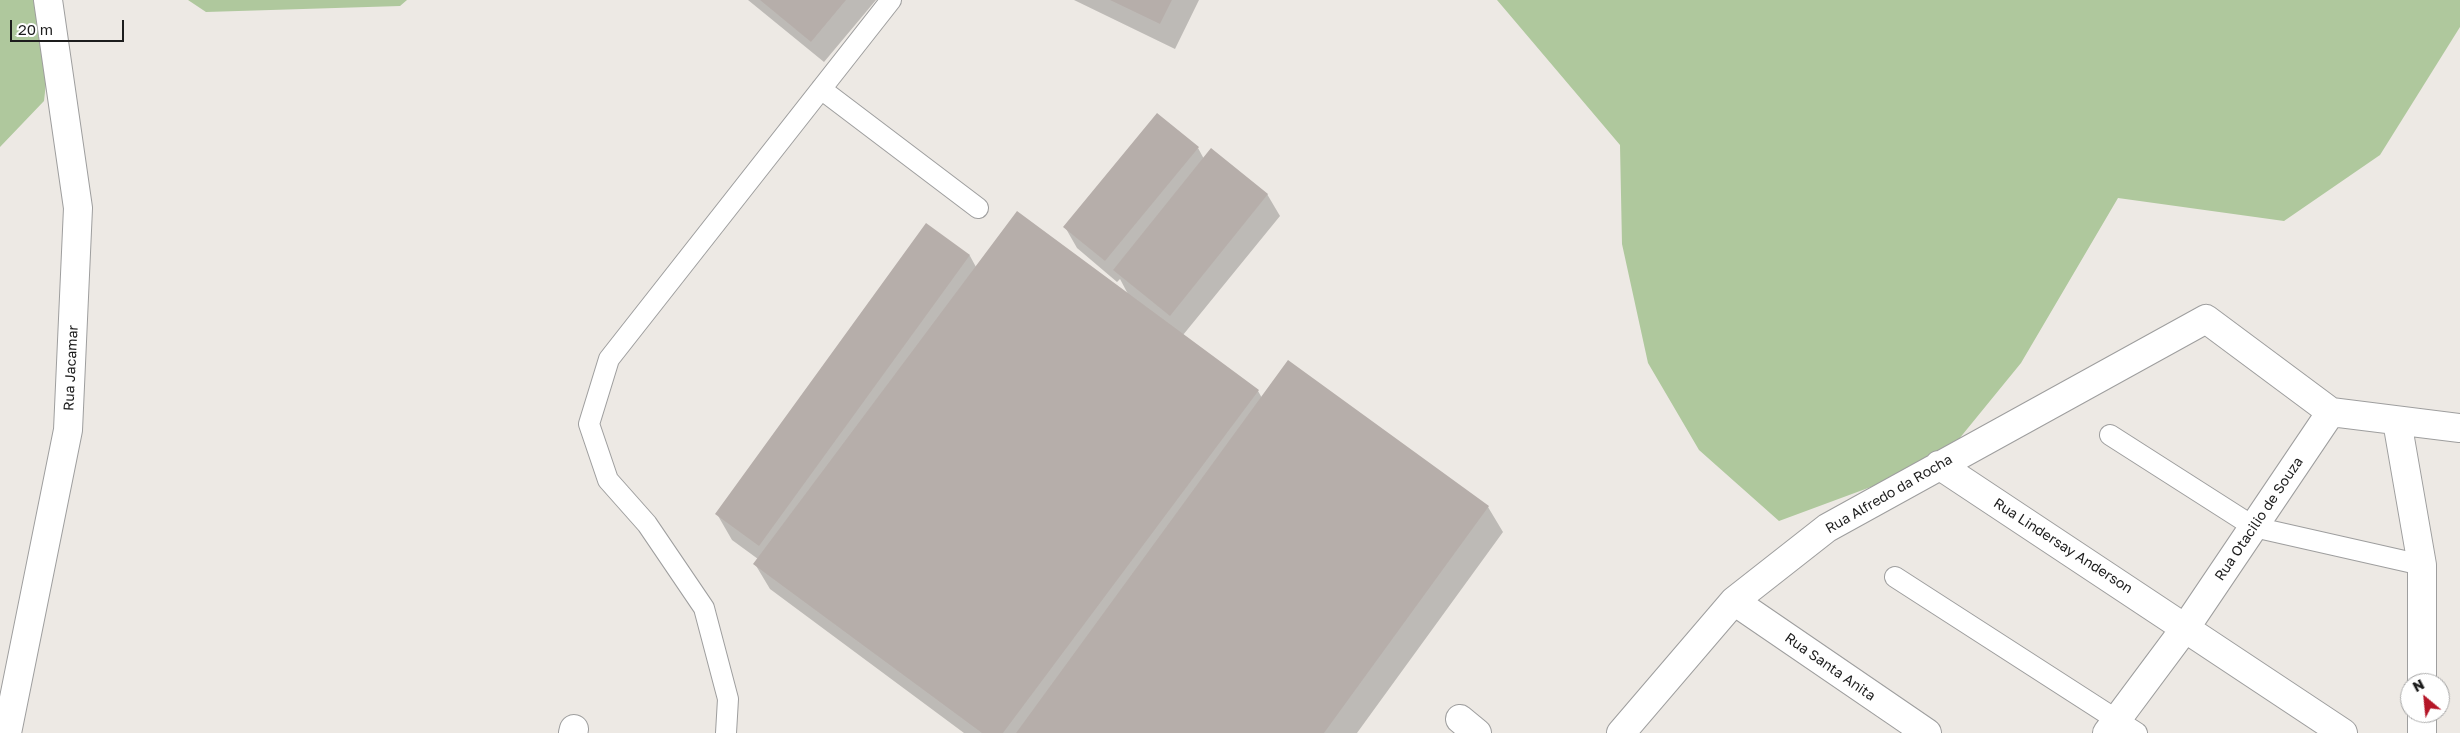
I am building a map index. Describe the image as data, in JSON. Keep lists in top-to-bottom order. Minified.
{"streets":{"street":["Rua Jacamar","Rua Alfredo da Rocha","Rua Otacilio de Souza","Rua Lindersay Anderson","Rua Santa Anita"]},"crossings":[["Rua Alfredo da Rocha","Rua Otacilio de Souza"],["Rua Alfredo da Rocha","Rua Lindersay Anderson"],["Rua Alfredo da Rocha","Rua Santa Anita"],["Rua Otacilio de Souza","Rua Lindersay Anderson"]],"scale_bar":"20 m","north":"top left"}
